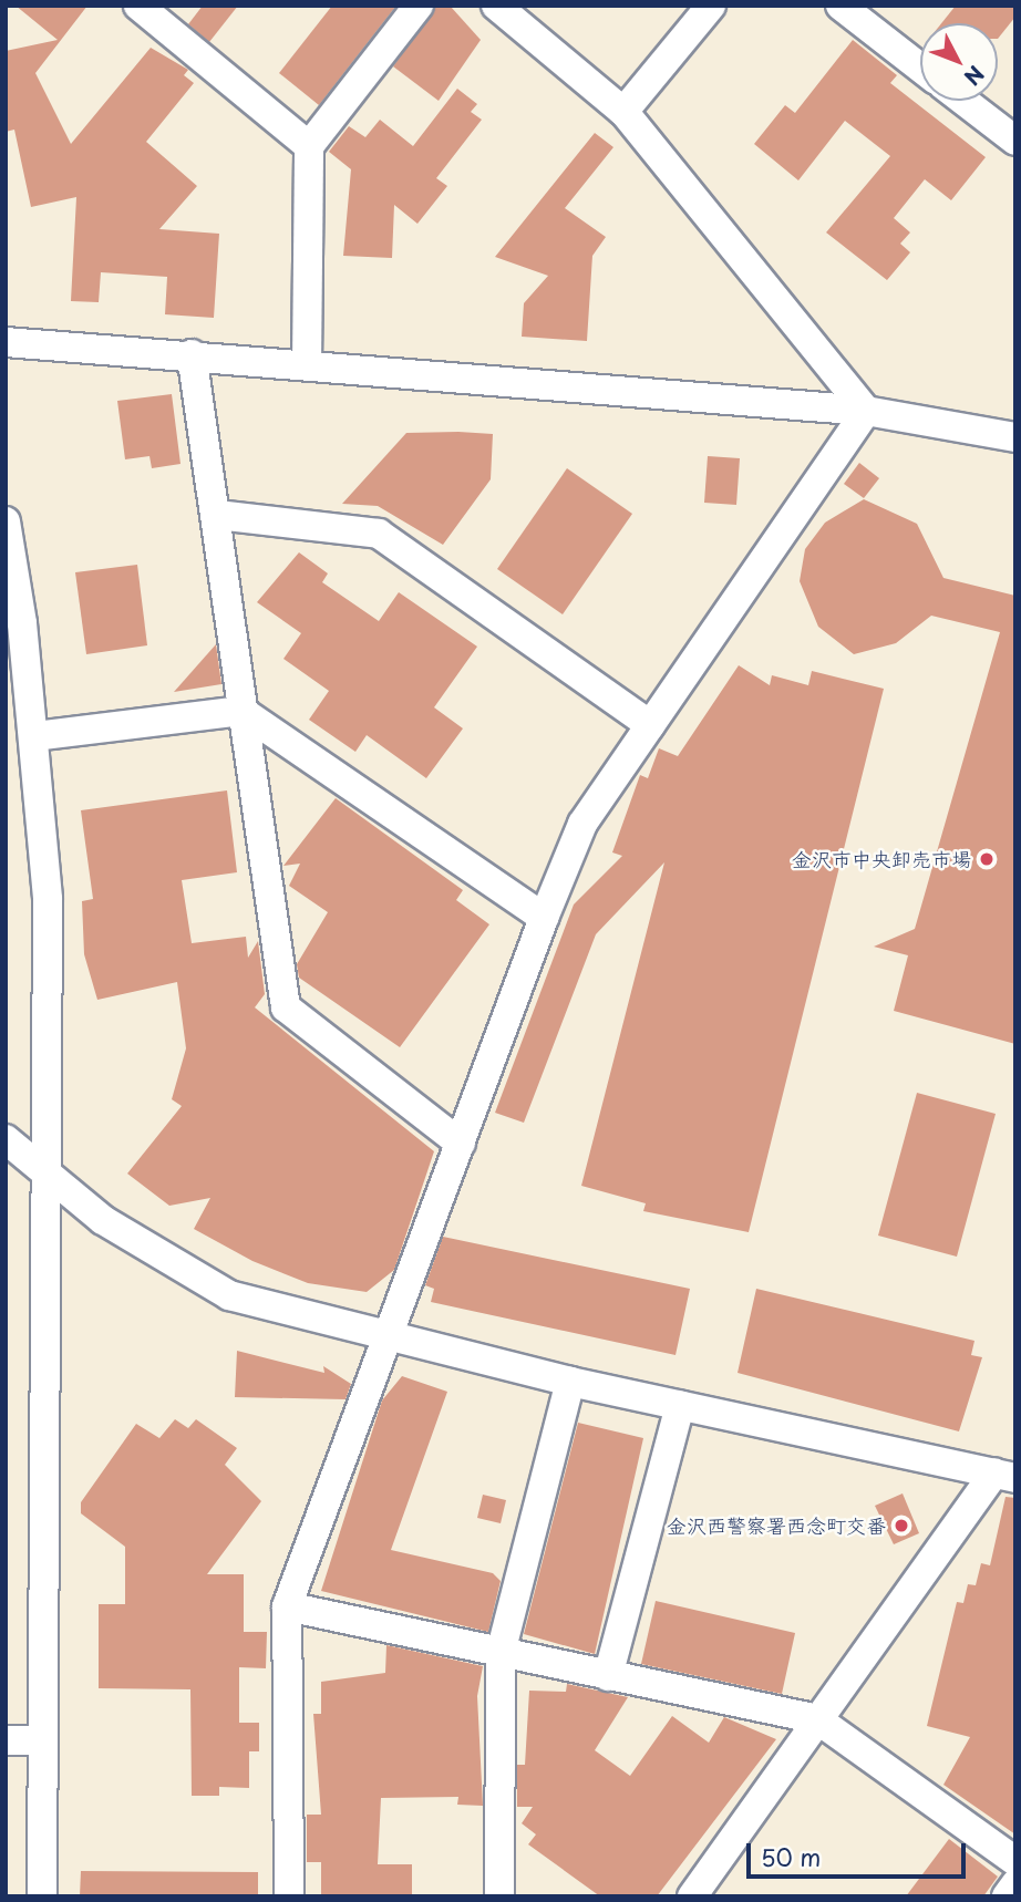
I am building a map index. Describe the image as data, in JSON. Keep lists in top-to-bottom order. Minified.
{"places":["金沢市中央卸売市場","金沢西警察署西念町交番"],"scale_bar":"50 m","north":"bottom right"}
